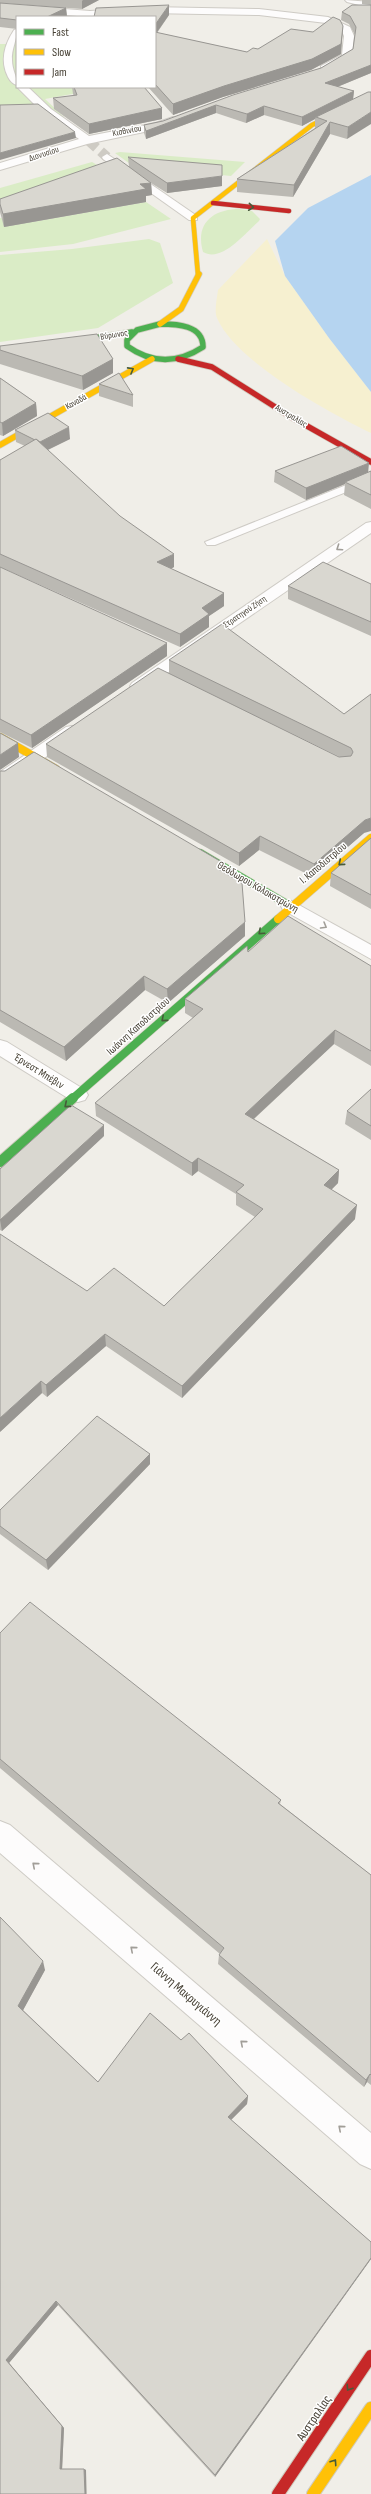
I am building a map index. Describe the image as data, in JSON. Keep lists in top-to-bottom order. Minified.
{"streets":{"main road":["Βύρωνος","Καναδά","Αυστραλίας","Ι. Καποδιστρίου","Θεόδωρου Κολοκοτρώνη","Ιωάννη Καποδιστρίου"],"street":["Κισθινίου","Διονυσίου","Στρατηγού Ζήση","Έρνεστ Μπέβιν","Γιάννη Μακρυγιάννη"]},"crossings":[["Κισθινίου","Διονυσίου"],["Ι. Καποδιστρίου","Θεόδωρου Κολοκοτρώνη"],["Ι. Καποδιστρίου","Ιωάννη Καποδιστρίου"],["Θεόδωρου Κολοκοτρώνη","Ιωάννη Καποδιστρίου"],["Ιωάννη Καποδιστρίου","Έρνεστ Μπέβιν"]],"one_way":["Καναδά","Στρατηγού Ζήση","Ι. Καποδιστρίου","Θεόδωρου Κολοκοτρώνη","Ιωάννη Καποδιστρίου","Γιάννη Μακρυγιάννη"],"legend":["Fast","Slow","Jam"]}
